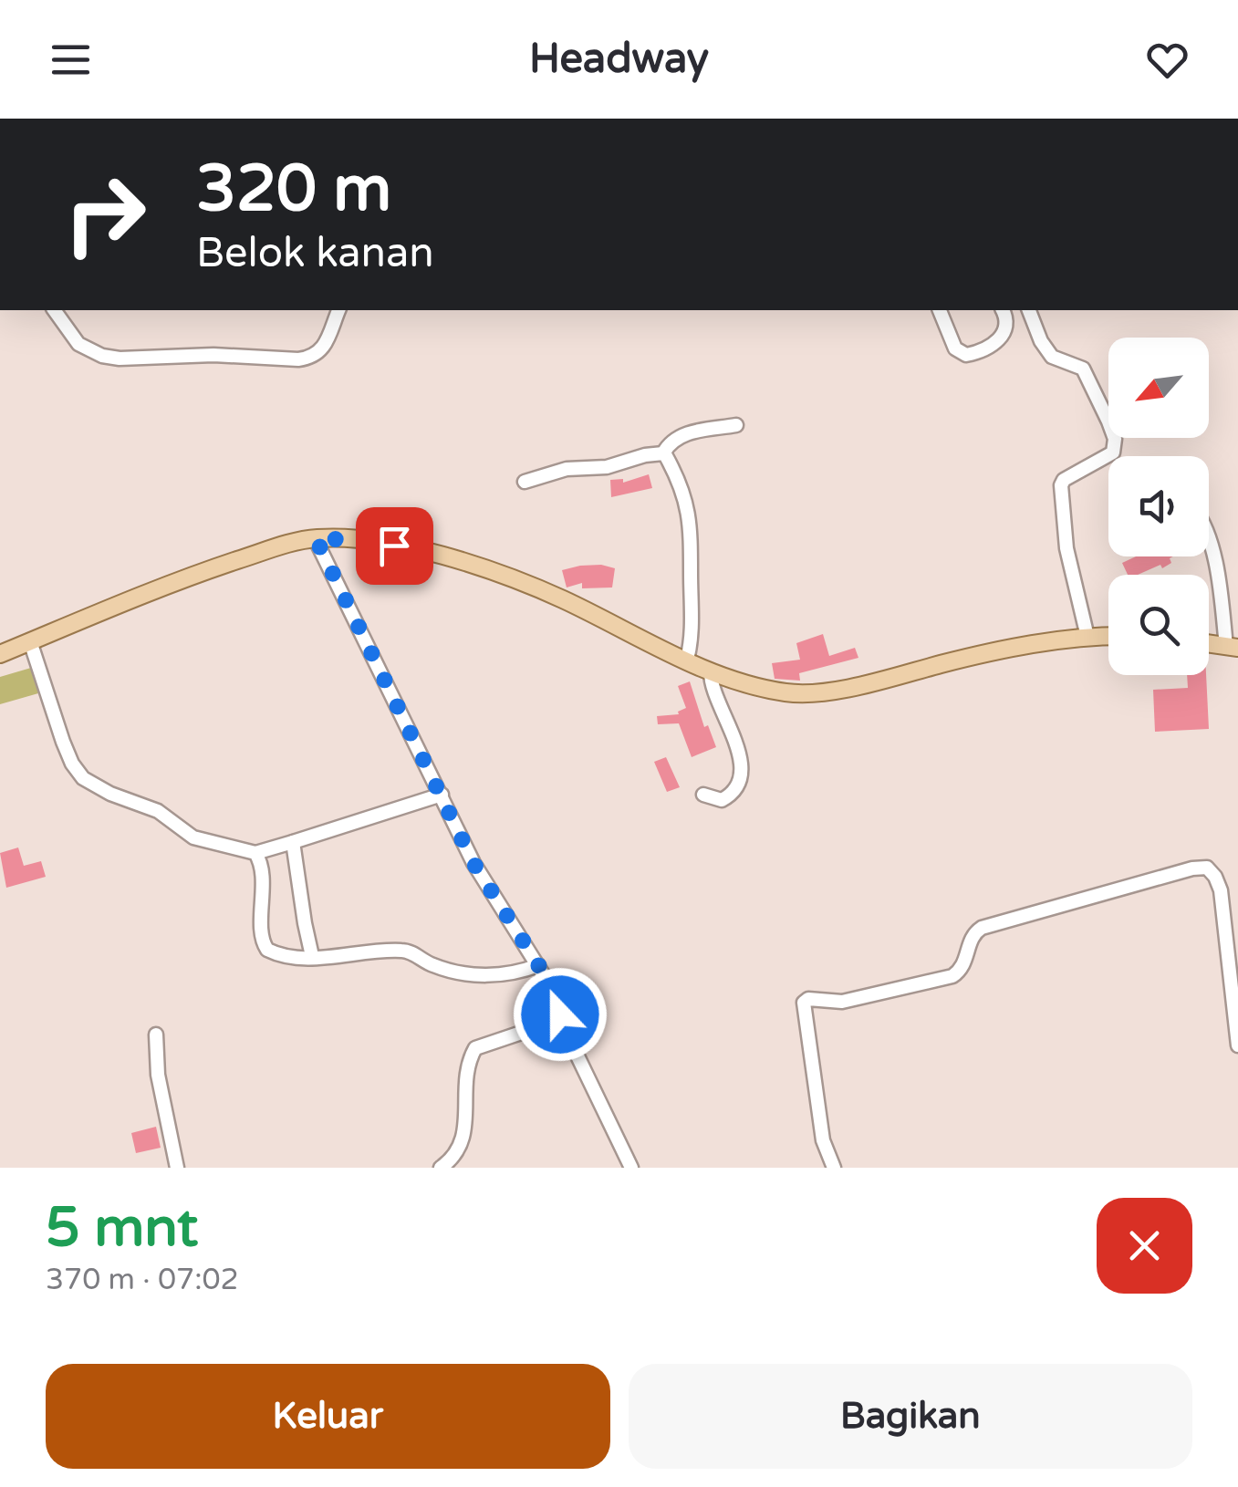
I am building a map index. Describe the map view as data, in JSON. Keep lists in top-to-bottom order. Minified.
{"north":"bottom left","page":{"header":"Headway","turn":["320 m","Belok kanan"],"heading":["5 mnt","370 m · 07:02"],"buttons":["Keluar","Bagikan"]}}
